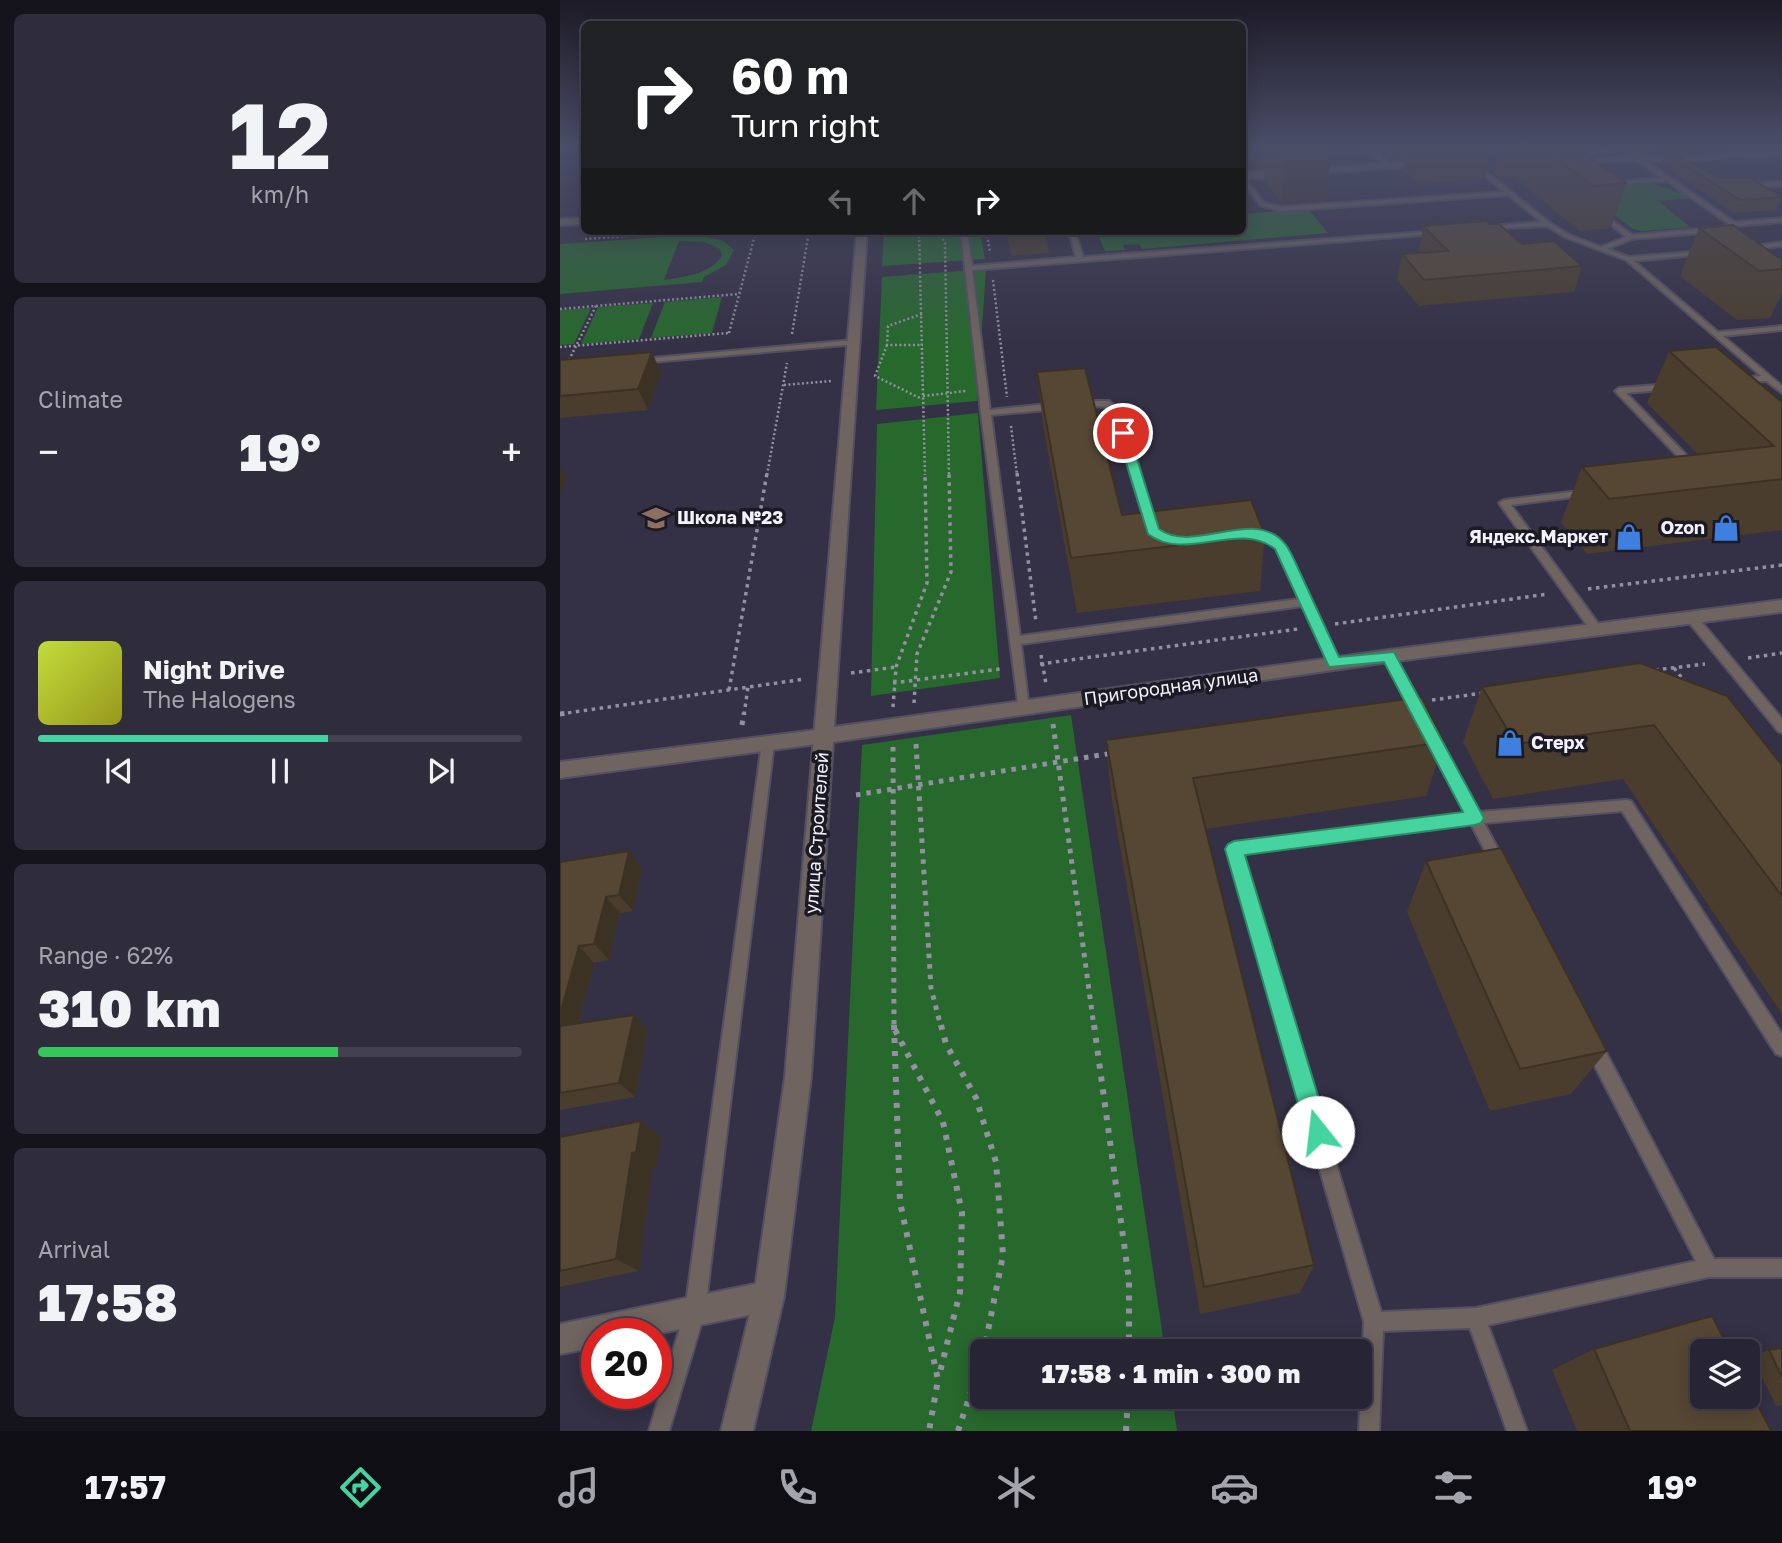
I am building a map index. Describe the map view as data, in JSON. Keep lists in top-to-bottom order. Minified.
{"streets":{"street":["Пригородная улица","улица Строителей"]},"crossings":[["Пригородная улица","улица Строителей"]],"places":{"school or university":["Школа №23"],"shop":["Ozon","Яндекс.Маркет","Стерх"]},"page":{"tile":[["12","km/h"],"Climate",["Range · 62%","310 km"],["Arrival","17:58"]],"turn":["60 m","Turn right"],"heat":["−","19°","+"],"song":["Night Drive","The Halogens"],"limit":"20","trip":"17:58 · 1 min · 300 m","tabs":["17:57","19°"]}}
